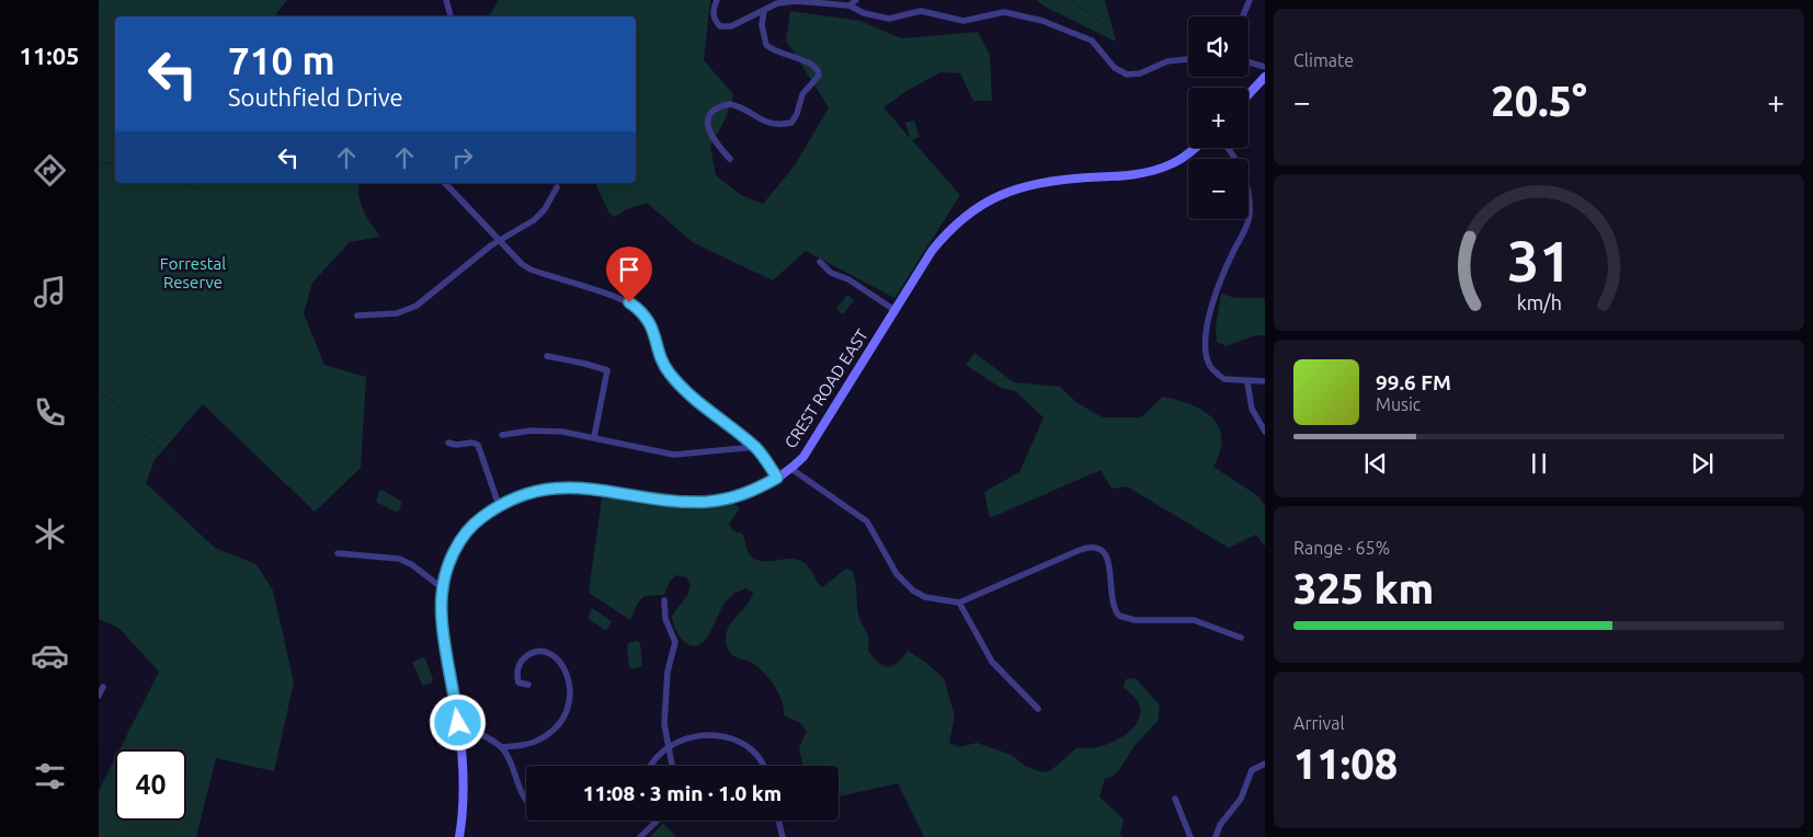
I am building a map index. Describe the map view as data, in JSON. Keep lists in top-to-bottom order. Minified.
{"streets":{"street":["CREST ROAD EAST"]},"parks":["Forrestal Reserve"],"page":{"tabs":"11:05","tile":["Climate",["Range · 65%","325 km"],["Arrival","11:08"]],"map_buttons":["+","−"],"turn":["710 m","Southfield Drive"],"heat":["−","20.5°","+"],"song":["99.6 FM","Music"],"limit":"40","trip":"11:08 · 3 min · 1.0 km","gauge":["31","km/h"]}}
